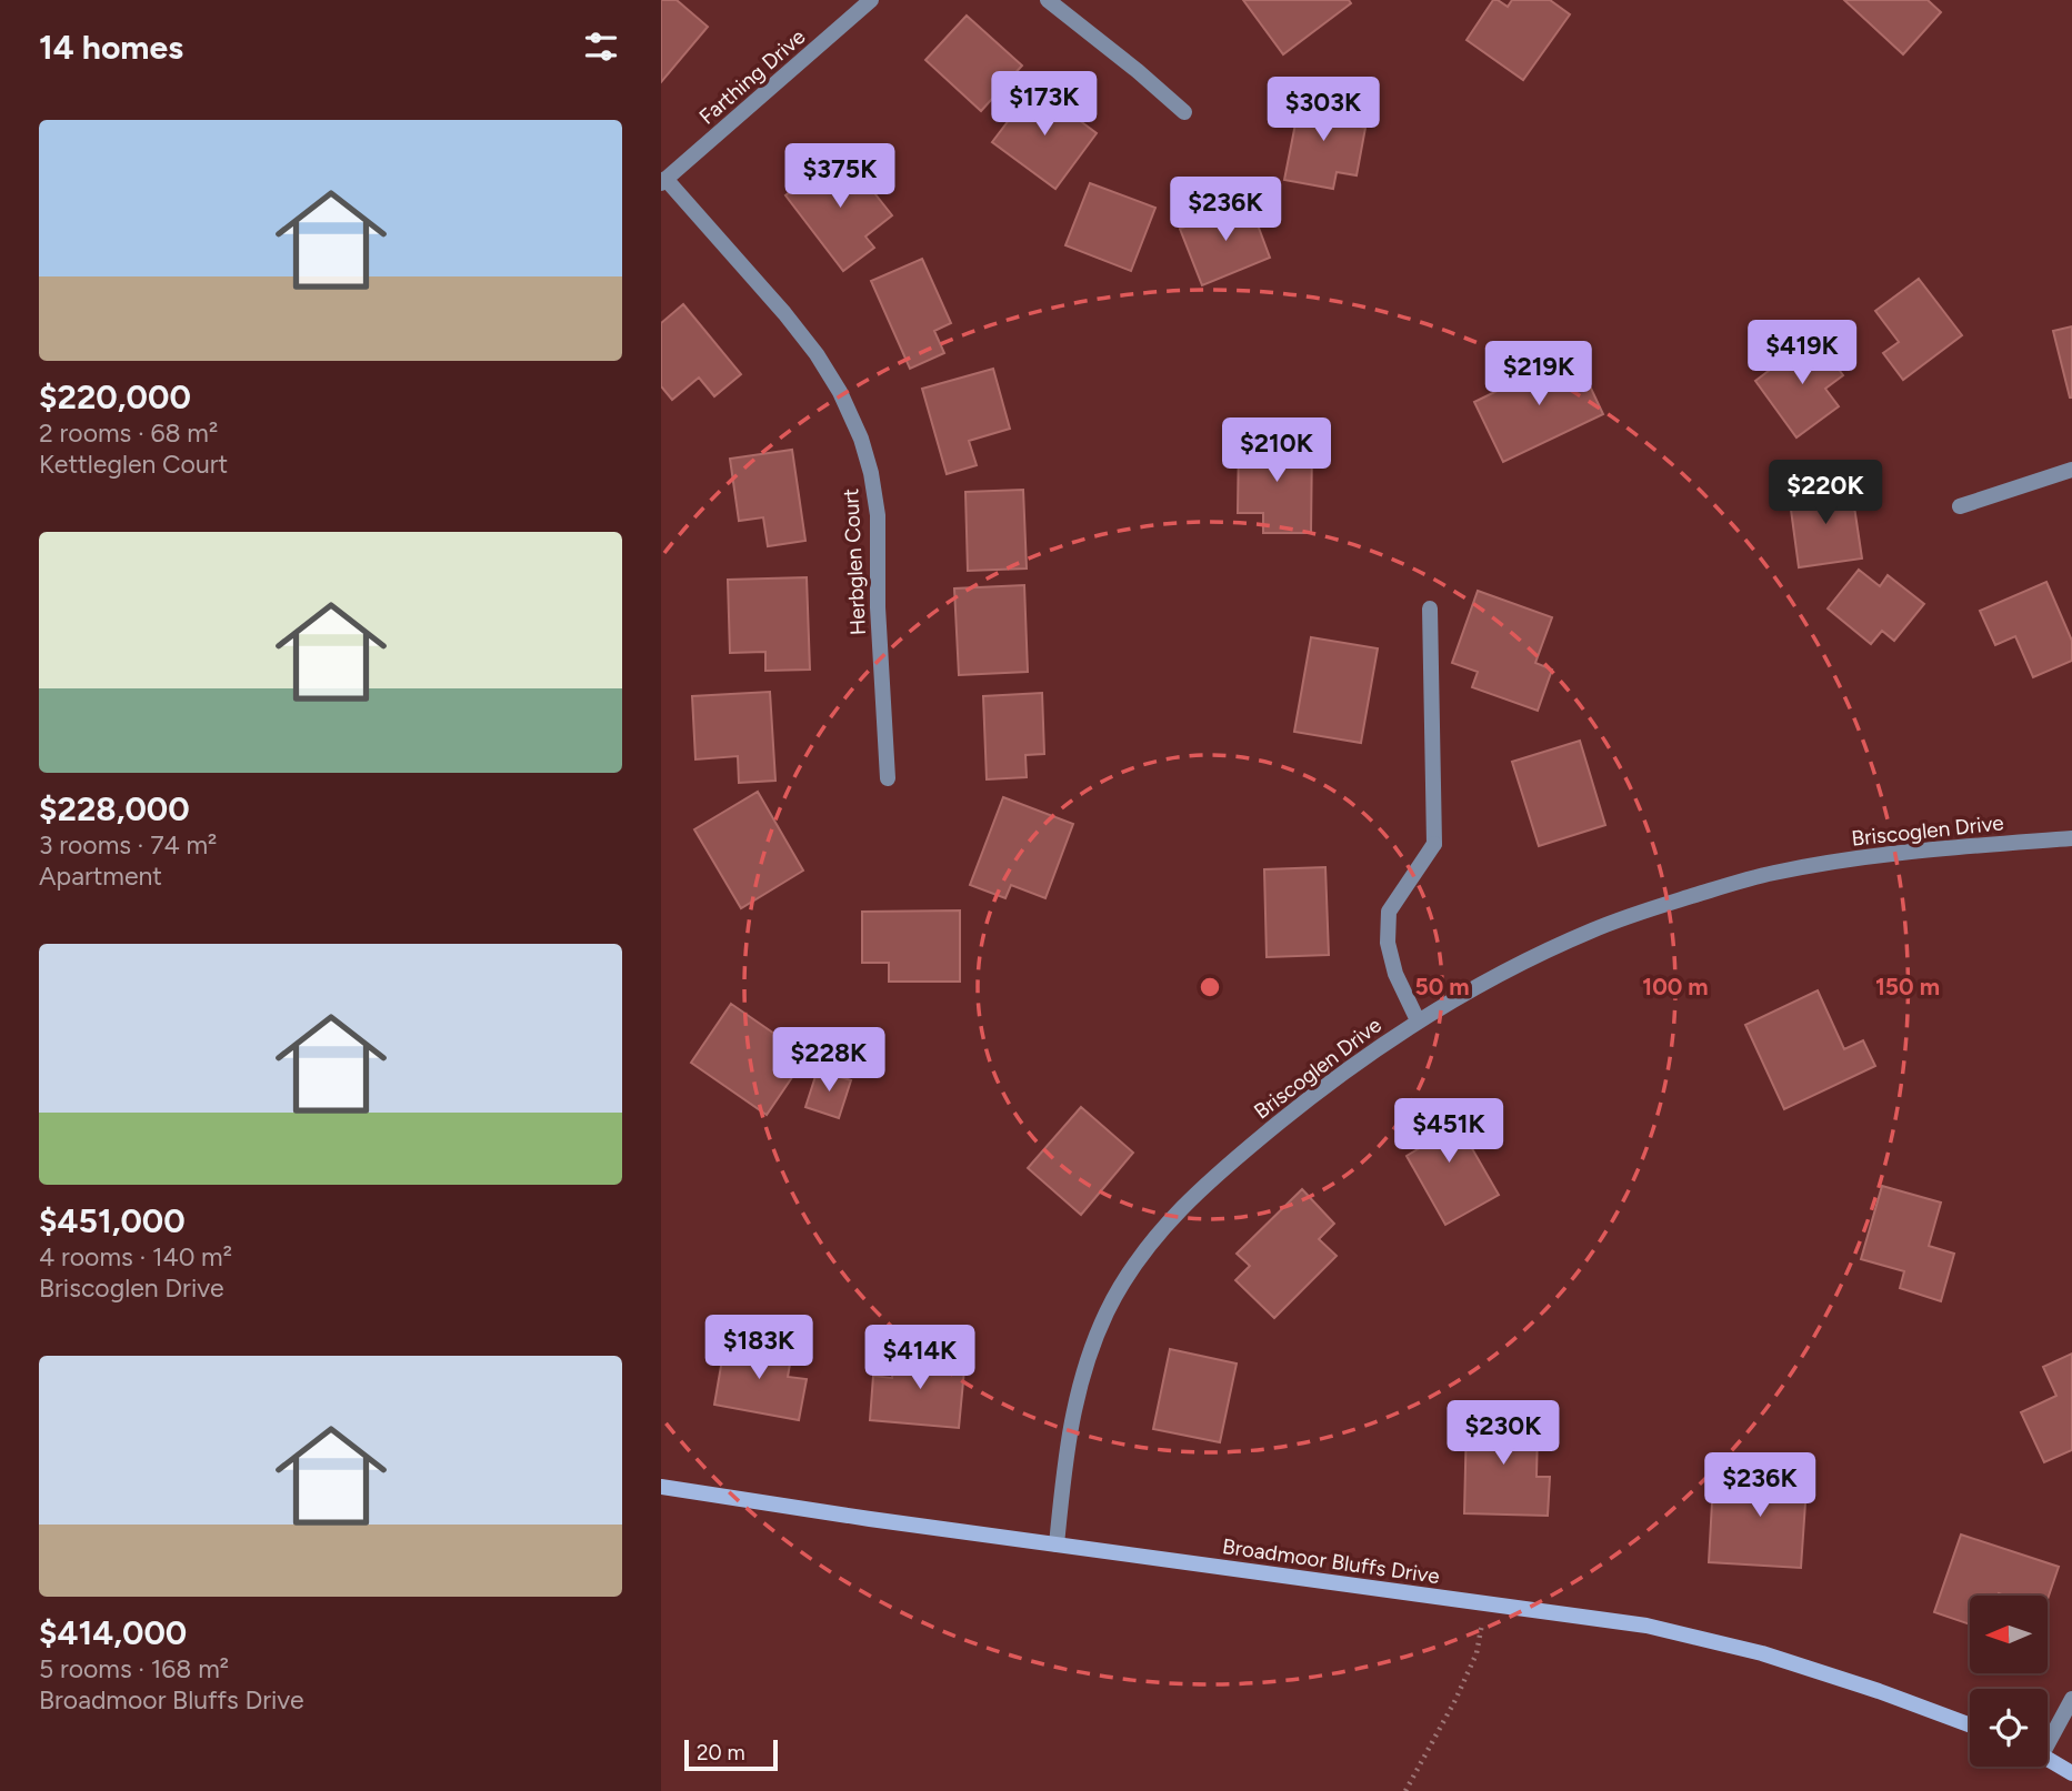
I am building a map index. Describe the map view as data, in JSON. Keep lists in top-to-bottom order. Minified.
{"streets":{"street":["Farthing Drive","Herbglen Court","Briscoglen Drive","Broadmoor Bluffs Drive"]},"crossings":[["Farthing Drive","Herbglen Court"],["Briscoglen Drive","Broadmoor Bluffs Drive"]],"scale_bar":"20 m","north":"left","page":{"heading":"14 homes","price":["$173K","$303K","$375K","$236K","$419K","$219K","$210K","$220K","$228K","$451K","$183K","$414K","$230K","$236K"],"list":[{"name":"$220,000","note":"2 rooms · 68 m² · Kettleglen Court"},{"name":"$228,000","note":"3 rooms · 74 m² · Apartment"},{"name":"$451,000","note":"4 rooms · 140 m² · Briscoglen Drive"},{"name":"$414,000","note":"5 rooms · 168 m² · Broadmoor Bluffs Drive"}],"scale":"20 m"},"rings":["50 m","100 m","150 m"]}
